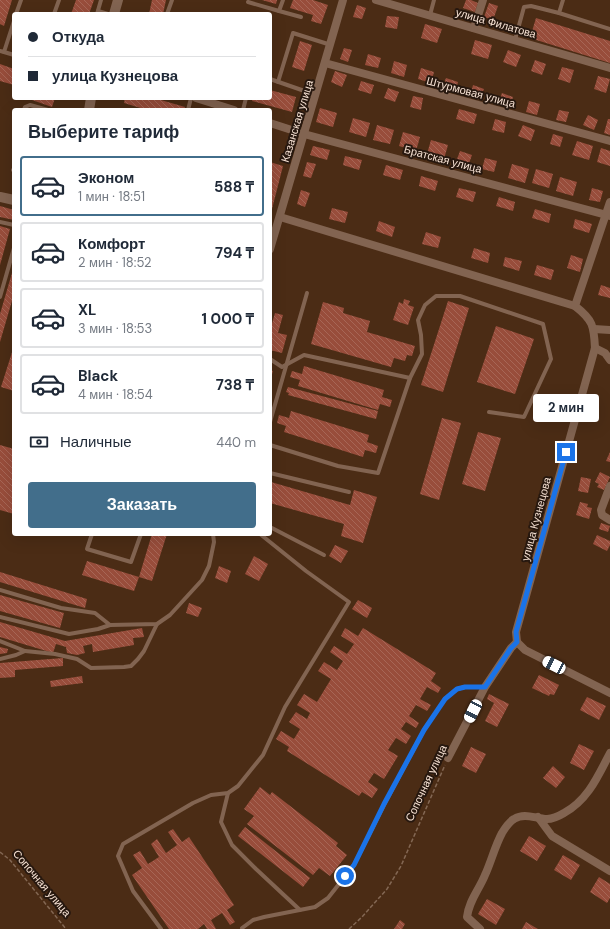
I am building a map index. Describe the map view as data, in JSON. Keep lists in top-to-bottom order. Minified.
{"streets":{"street":["улица Филатова","Штурмовая улица","Казанская улица","Братская улица","улица Кузнецова","Сопочная улица"]},"crossings":[["Штурмовая улица","Казанская улица"],["Казанская улица","Братская улица"],["улица Кузнецова","Сопочная улица"]],"page":{"banner":["Откуда","улица Кузнецова"],"heading":"Выберите тариф","list":[{"name":"Эконом","note":"1 мин · 18:51","value":"588 ₸"},{"name":"Комфорт","note":"2 мин · 18:52","value":"794 ₸"},{"name":"XL","note":"3 мин · 18:53","value":"1 000 ₸"},{"name":"Black","note":"4 мин · 18:54","value":"738 ₸"}],"bubble":"2 мин","pay":["Наличные","440 m"],"buttons":"Заказать"}}
